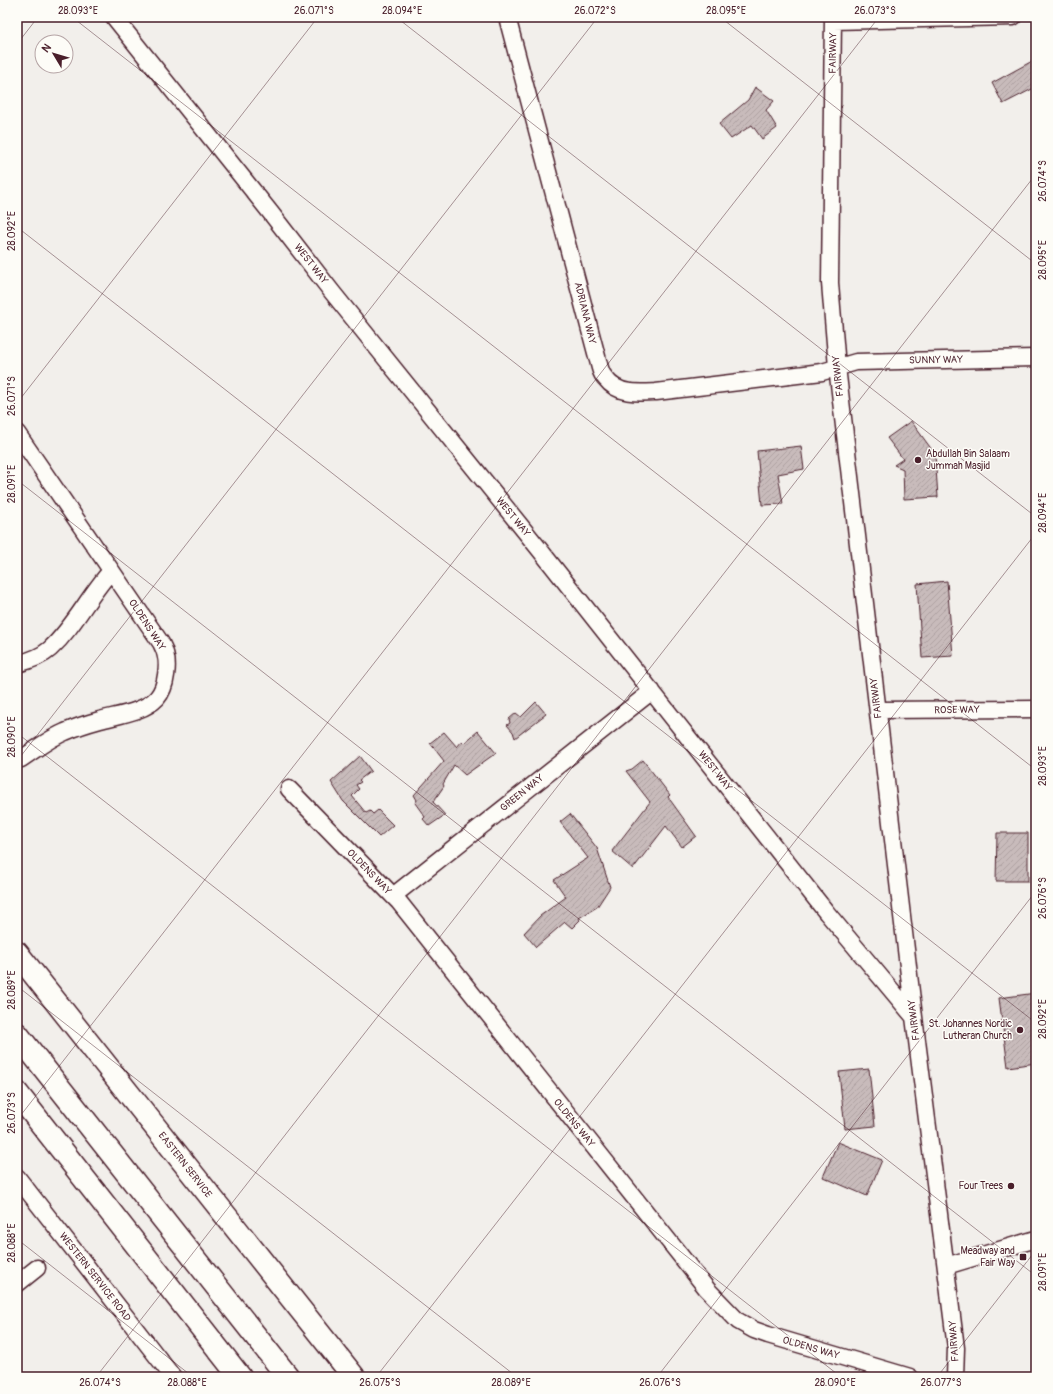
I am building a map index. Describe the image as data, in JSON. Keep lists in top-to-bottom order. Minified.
{"streets":{"main road":["EASTERN SERVICE"],"street":["FAIRWAY","WEST WAY","ADRIANA WAY","SUNNY WAY","OLDENS WAY","ROSE WAY","GREEN WAY","WESTERN SERVICE ROAD"]},"crossings":[["FAIRWAY","WEST WAY"],["FAIRWAY","ADRIANA WAY"],["FAIRWAY","SUNNY WAY"],["FAIRWAY","ROSE WAY"],["WEST WAY","GREEN WAY"],["ADRIANA WAY","SUNNY WAY"],["OLDENS WAY","GREEN WAY"]],"places":{"other":["Abdullah Bin Salaam Jummah Masjid","St. Johannes Nordic Lutheran Church","Four Trees"],"transit":["Meadway and Fair Way"]},"north":"top left","coordinates":["28.093°E","26.071°S","28.094°E","26.072°S","28.095°E","26.073°S","26.074°S","28.092°E","28.091°E","28.090°E","26.076°S","28.089°E","28.088°E","26.075°S","26.077°S"]}
